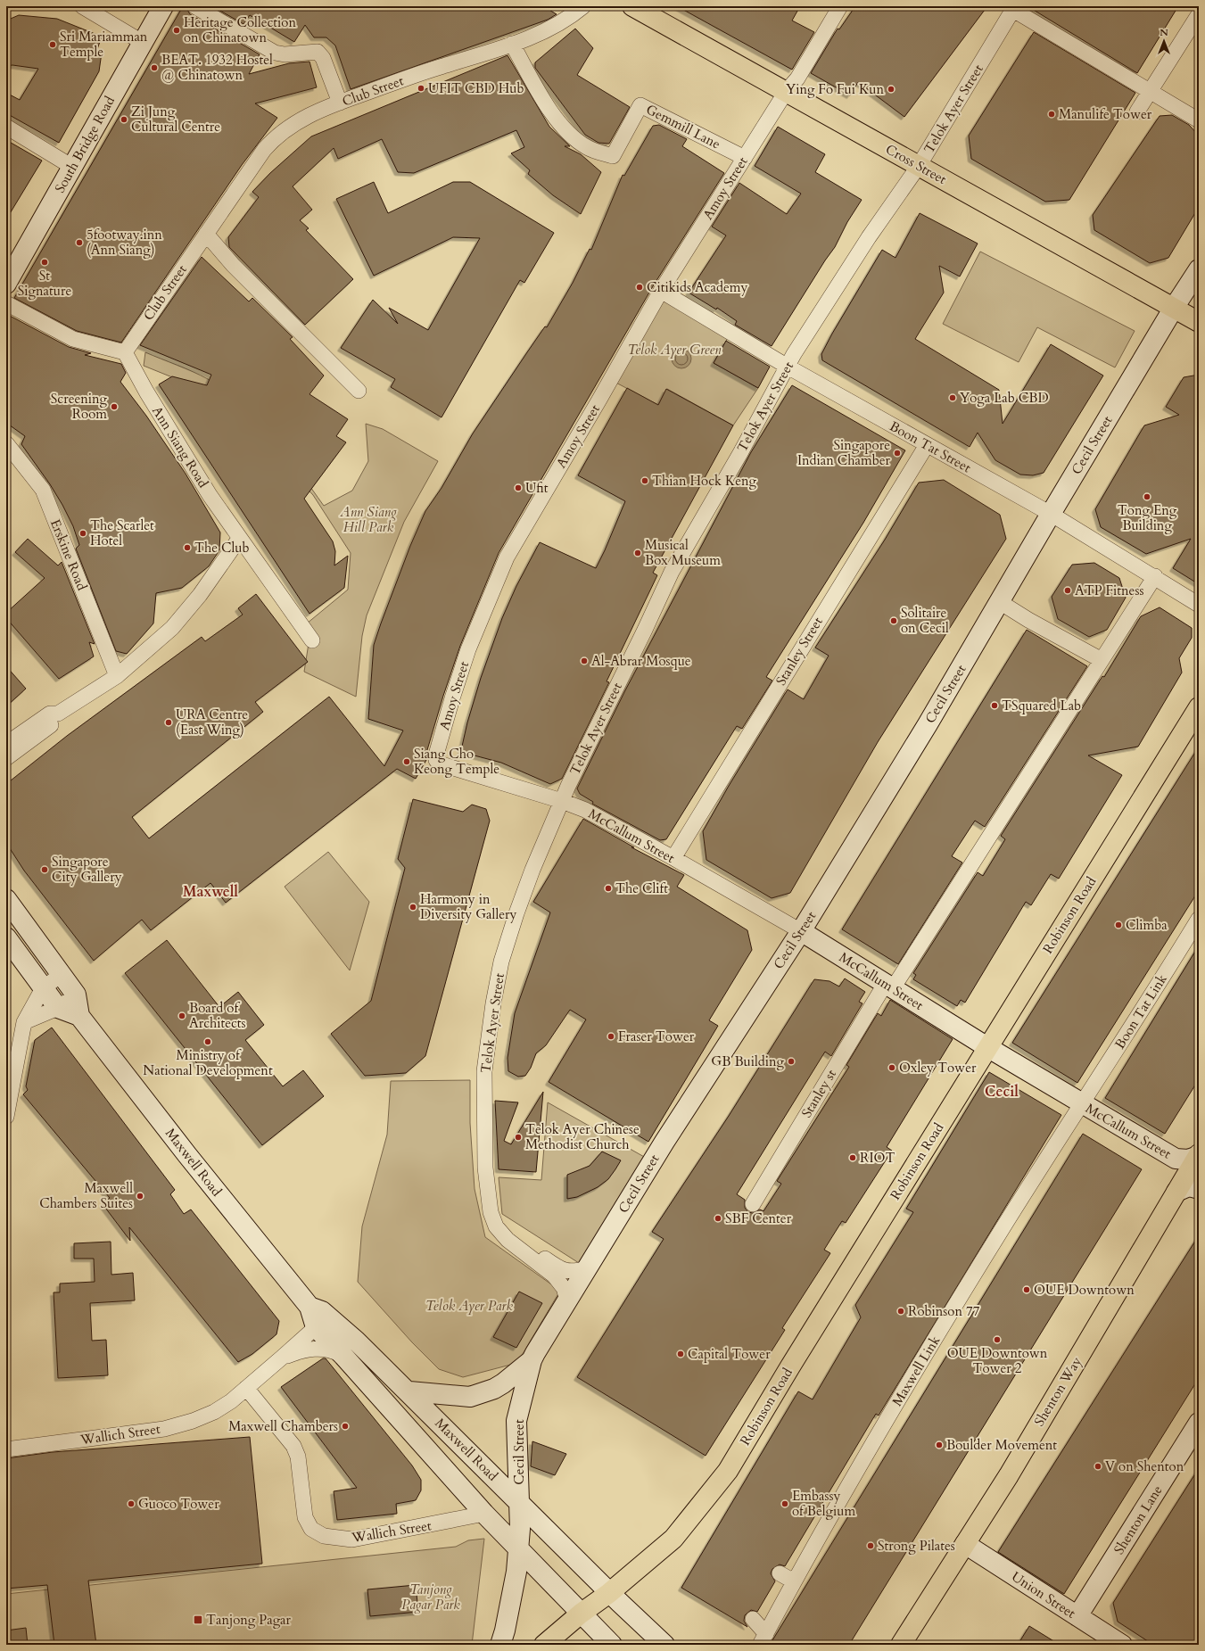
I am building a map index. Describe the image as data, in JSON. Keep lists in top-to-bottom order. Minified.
{"streets":{"main road":["South Bridge Road","Cross Street","Cecil Street","McCallum Street","Robinson Road","Maxwell Road","Shenton Way","Shenton Lane","Union Street"],"street":["Club Street","Telok Ayer Street","Gemmill Lane","Amoy Street","Ann Siang Road","Boon Tat Street","Erskine Road","Stanley Street","Boon Tat Link","Stanley st","Maxwell Link","Wallich Street"]},"crossings":[["Club Street","Gemmill Lane"],["Club Street","Ann Siang Road"],["Telok Ayer Street","Cross Street"],["Telok Ayer Street","Amoy Street"],["Telok Ayer Street","Cecil Street"],["Telok Ayer Street","Boon Tat Street"],["Telok Ayer Street","McCallum Street"],["Gemmill Lane","Amoy Street"],["Cross Street","Amoy Street"],["Cross Street","Cecil Street"],["Amoy Street","Boon Tat Street"],["Amoy Street","McCallum Street"],["Cecil Street","Boon Tat Street"],["Cecil Street","McCallum Street"],["Cecil Street","Maxwell Road"],["Boon Tat Street","Stanley Street"],["Boon Tat Street","Stanley st"],["Stanley Street","McCallum Street"],["McCallum Street","Robinson Road"],["McCallum Street","Boon Tat Link"],["McCallum Street","Stanley st"],["McCallum Street","Maxwell Link"],["McCallum Street","Shenton Way"],["Robinson Road","Maxwell Road"],["Boon Tat Link","Maxwell Link"],["Maxwell Road","Wallich Street"],["Shenton Way","Union Street"],["Shenton Lane","Union Street"]],"districts":["Maxwell","Cecil"],"parks":["Telok Ayer Green","Ann Siang Hill Park","Telok Ayer Park","Tanjong Pagar Park"],"places":{"other":["Heritage Collection on Chinatown","Sri Mariamman Temple","BEAT. 1932 Hostel @ Chinatown","UFIT CBD Hub","Ying Fo Fui Kun","Manulife Tower","Zi Jung Cultural Centre","5footway.inn (Ann Siang)","St Signature","Citikids Academy","Yoga Lab CBD","Screening Room","Singapore Indian Chamber","Thian Hock Keng","Ufit","Tong Eng Building","The Scarlet Hotel","The Club","Musical Box Museum","ATP Fitness","Solitaire on Cecil","Al-Abrar Mosque","TSquared Lab","URA Centre (East Wing)","Siang Cho Keong Temple","Singapore City Gallery","The Clift","Harmony in Diversity Gallery","Climba","Board of Architects","Fraser Tower","Ministry of National Development","GB Building","Oxley Tower","Telok Ayer Chinese Methodist Church","RIOT","Maxwell Chambers Suites","SBF Center","OUE Downtown","Robinson 77","OUE Downtown Tower 2","Capital Tower","Maxwell Chambers","Boulder Movement","V on Shenton","Guoco Tower","Embassy of Belgium","Strong Pilates"],"transit":["Tanjong Pagar"]},"north":"top"}
